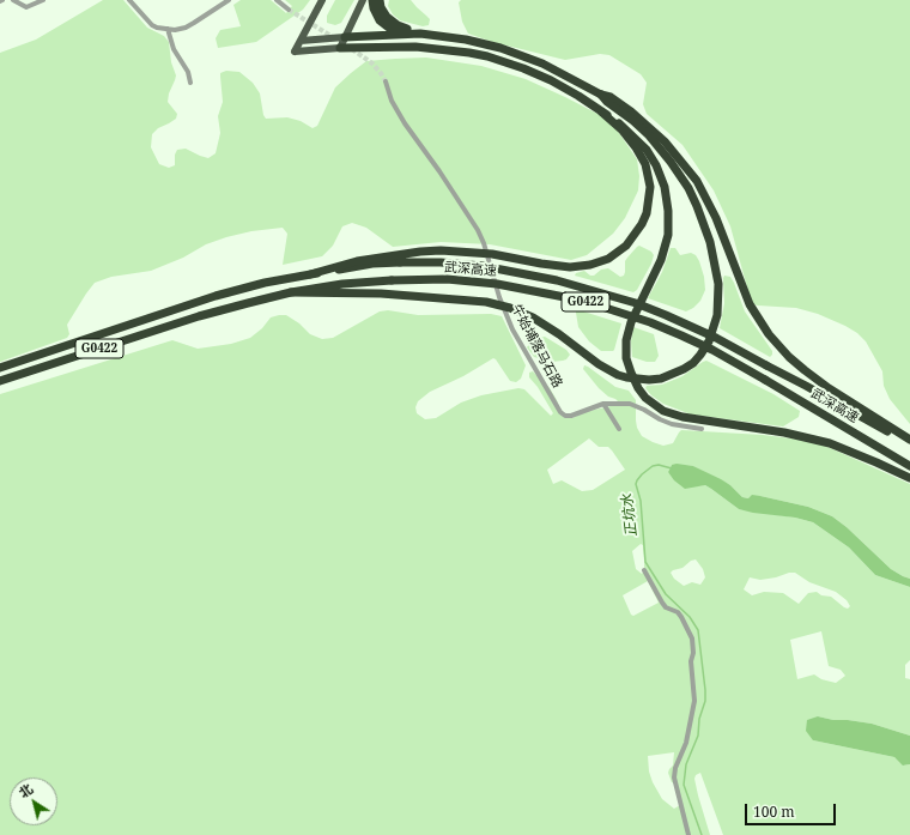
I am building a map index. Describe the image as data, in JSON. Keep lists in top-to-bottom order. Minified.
{"streets":{"highway":["武深高速","G0422"],"street":["牛始埔落马石路"]},"water":["正坑水"],"scale_bar":"100 m","north":"top left"}
